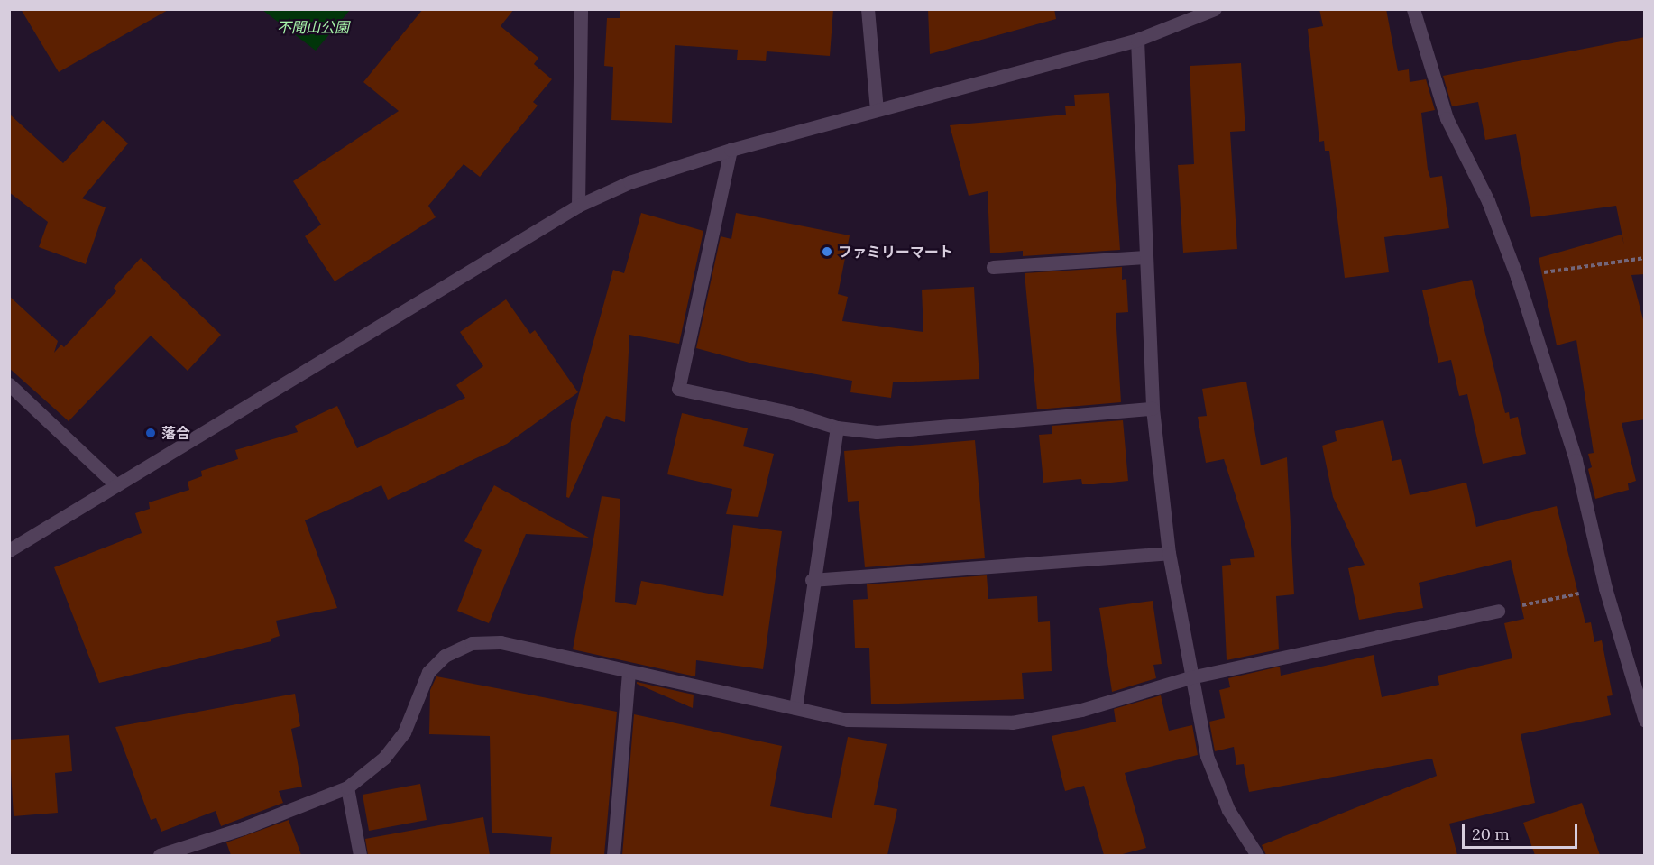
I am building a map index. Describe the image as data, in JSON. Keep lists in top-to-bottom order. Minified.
{"parks":["不聞山公園"],"places":["ファミリーマート","落合"],"scale_bar":"20 m"}
